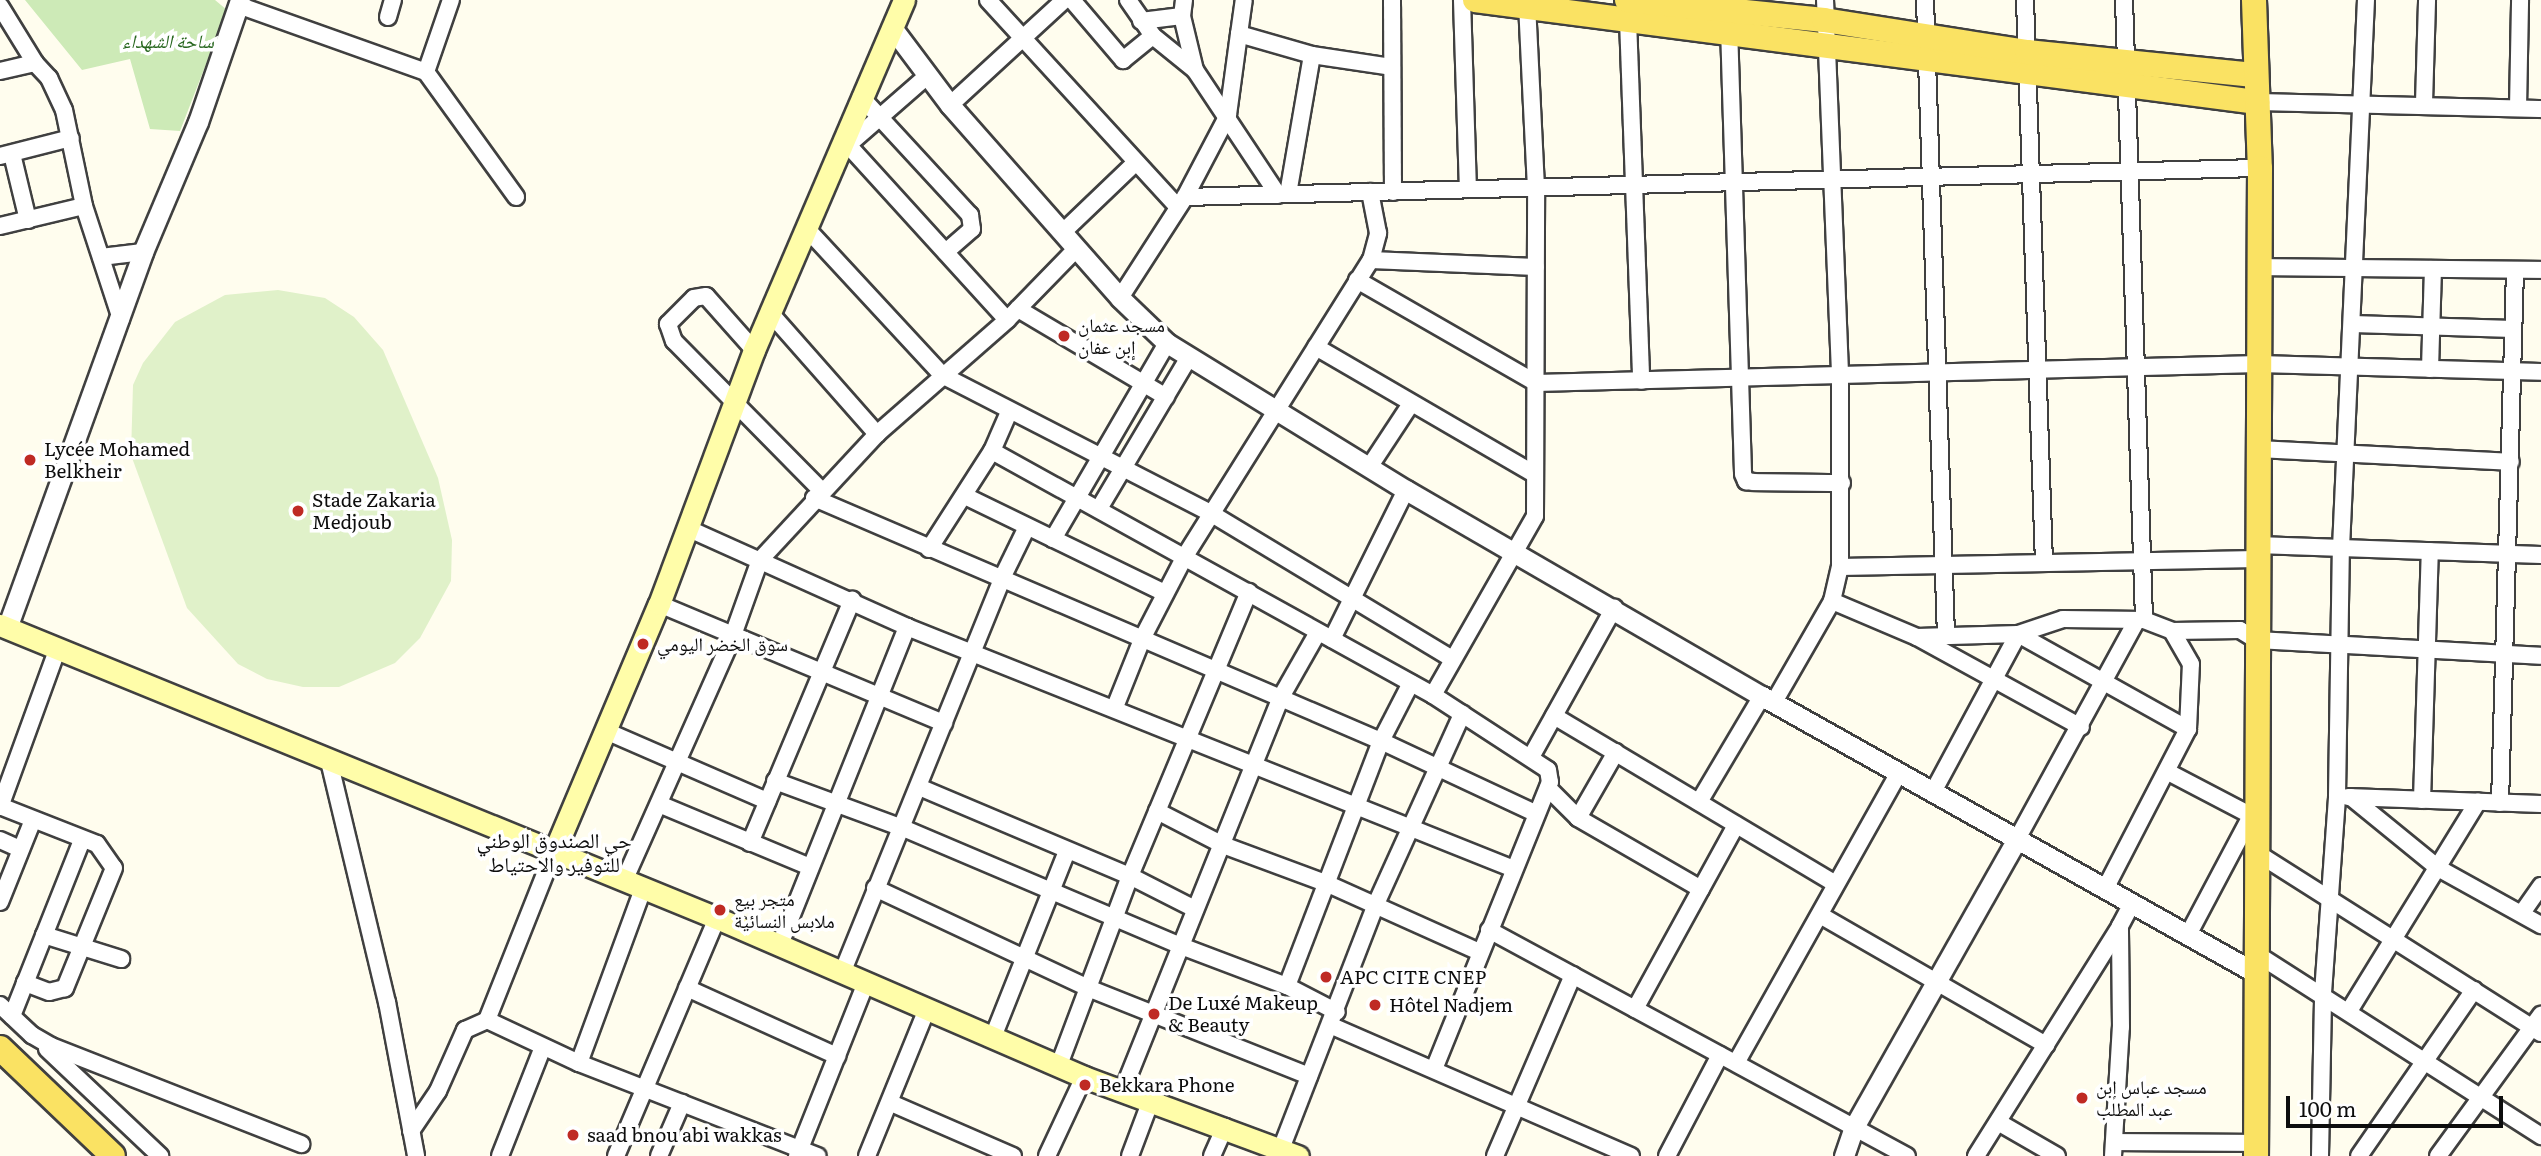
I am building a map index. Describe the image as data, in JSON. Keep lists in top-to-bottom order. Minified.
{"districts":["حي الصندوق الوطني للتوفير والاحتياط"],"parks":["ساحة الشهداء"],"places":["مسجد عثمان إبن عفان","Lycée Mohamed Belkheir","Stade Zakaria Medjoub","سوق الخضر اليومي","متجر بيع ملابس النسائية","APC CITE CNEP","Hôtel Nadjem","De Luxé Makeup & Beauty","Bekkara Phone","مسجد عباس إبن عبد المطلب","saad bnou abi wakkas"],"scale_bar":"100 m"}
